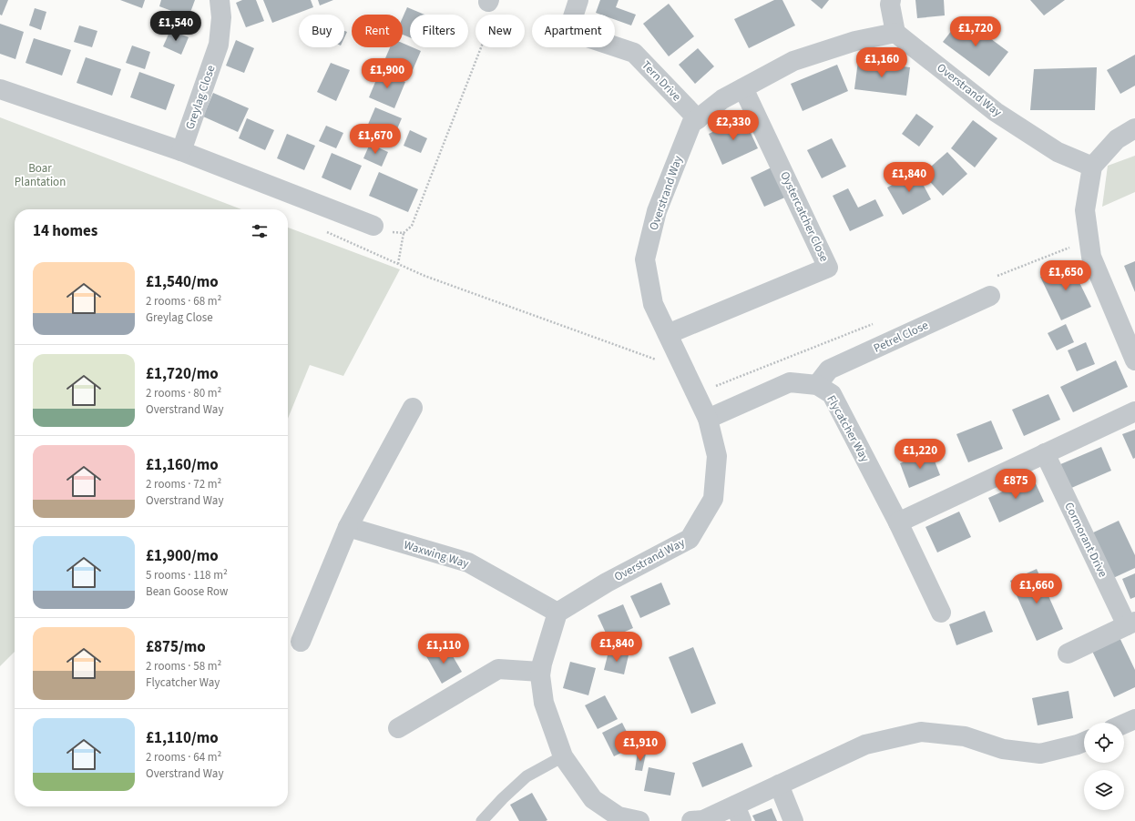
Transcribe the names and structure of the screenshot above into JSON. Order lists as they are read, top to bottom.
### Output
{
  "streets": {
    "street": [
      "Tern Drive",
      "Overstrand Way",
      "Greylag Close",
      "Oystercatcher Close",
      "Petrel Close",
      "Flycatcher Way",
      "Cormorant Drive",
      "Waxwing Way"
    ]
  },
  "crossings": [
    ["Tern Drive", "Overstrand Way"],
    ["Overstrand Way", "Oystercatcher Close"],
    ["Overstrand Way", "Flycatcher Way"],
    ["Overstrand Way", "Waxwing Way"],
    ["Petrel Close", "Flycatcher Way"]
  ],
  "parks": ["Boar Plantation"],
  "page": {
    "price": [
      "£1,540",
      "£1,720",
      "£1,160",
      "£1,900",
      "£2,330",
      "£1,670",
      "£1,840",
      "£1,650",
      "£1,220",
      "£875",
      "£1,660",
      "£1,840",
      "£1,110",
      "£1,910"
    ],
    "chip": [
      "Buy",
      "Rent",
      "Filters",
      "New",
      "Apartment"
    ],
    "heading": "14 homes",
    "list": [
      {
        "name": "£1,540/mo",
        "note": "2 rooms · 68 m² · Greylag Close"
      },
      {
        "name": "£1,720/mo",
        "note": "2 rooms · 80 m² · Overstrand Way"
      },
      {
        "name": "£1,160/mo",
        "note": "2 rooms · 72 m² · Overstrand Way"
      },
      {
        "name": "£1,900/mo",
        "note": "5 rooms · 118 m² · Bean Goose Row"
      },
      {
        "name": "£875/mo",
        "note": "2 rooms · 58 m² · Flycatcher Way"
      },
      {
        "name": "£1,110/mo",
        "note": "2 rooms · 64 m² · Overstrand Way"
      }
    ]
  }
}
